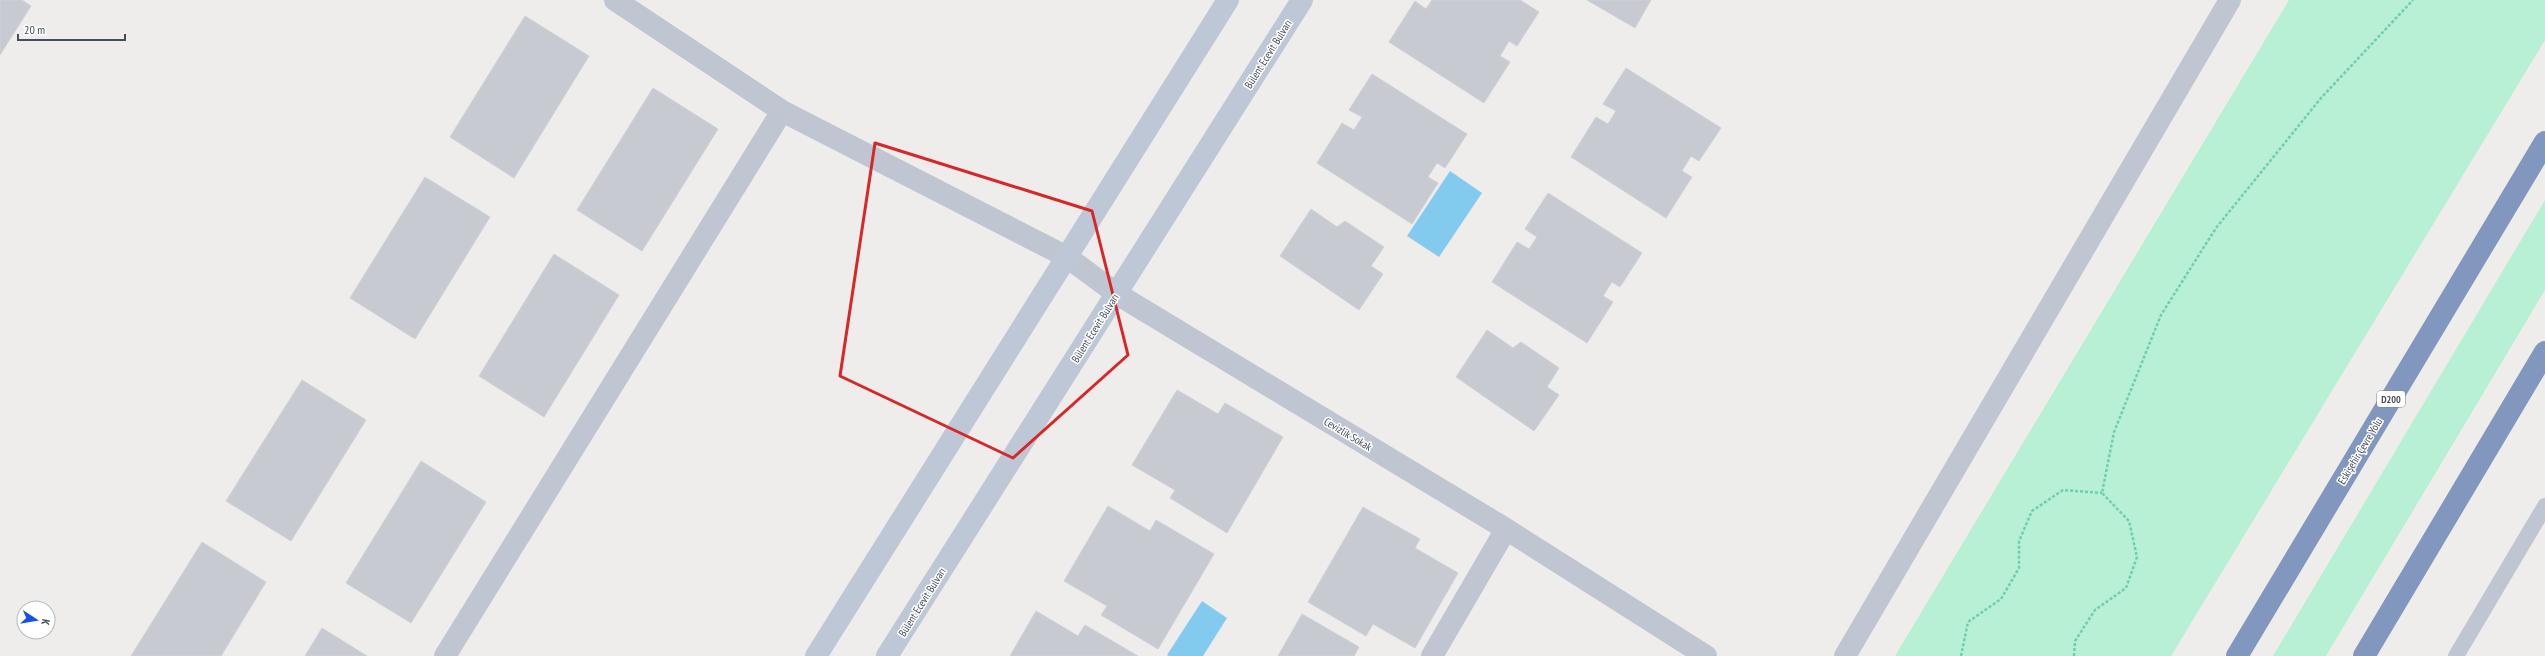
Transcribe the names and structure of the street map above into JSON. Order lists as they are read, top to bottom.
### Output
{
  "streets": {
    "highway": ["D200", "Eskişehir Çevre Yolu"],
    "main road": ["Bülent Ecevit Bulvarı"],
    "street": ["Cevizlik Sokak"]
  },
  "crossings": [
    ["Bülent Ecevit Bulvarı", "Cevizlik Sokak"]
  ],
  "scale_bar": "20 m",
  "north": "right"
}
